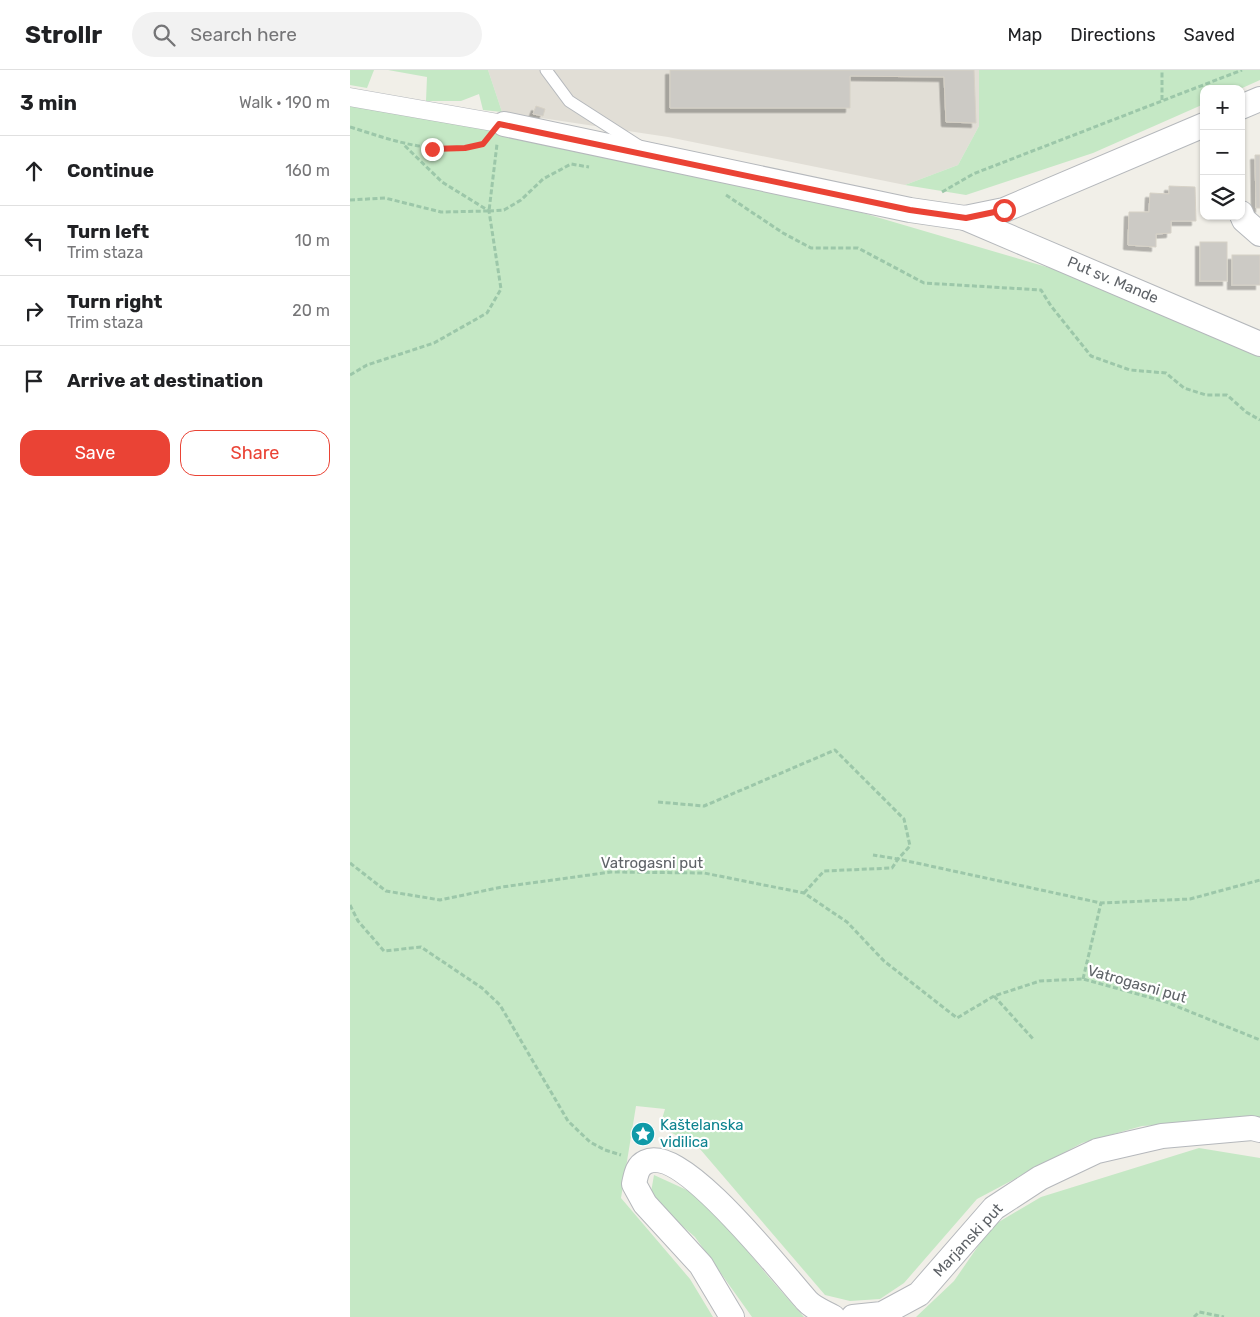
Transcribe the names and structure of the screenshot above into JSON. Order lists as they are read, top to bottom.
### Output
{
  "streets": {
    "street": ["Put sv. Mande", "Marjanski put"],
    "path": ["Vatrogasni put"]
  },
  "places": {
    "place": ["Kaštelanska vidilica"]
  },
  "page": {
    "header": "Strollr",
    "search": "Search here",
    "nav": ["Map", "Directions", "Saved"],
    "heading": ["3 min", "Walk · 190 m"],
    "map_buttons": ["+", "−"],
    "list": [
      ["Continue", "160 m"],
      ["Turn left", "Trim staza", "10 m"],
      ["Turn right", "Trim staza", "20 m"],
      "Arrive at destination"
    ],
    "buttons": ["Save", "Share"]
  }
}
